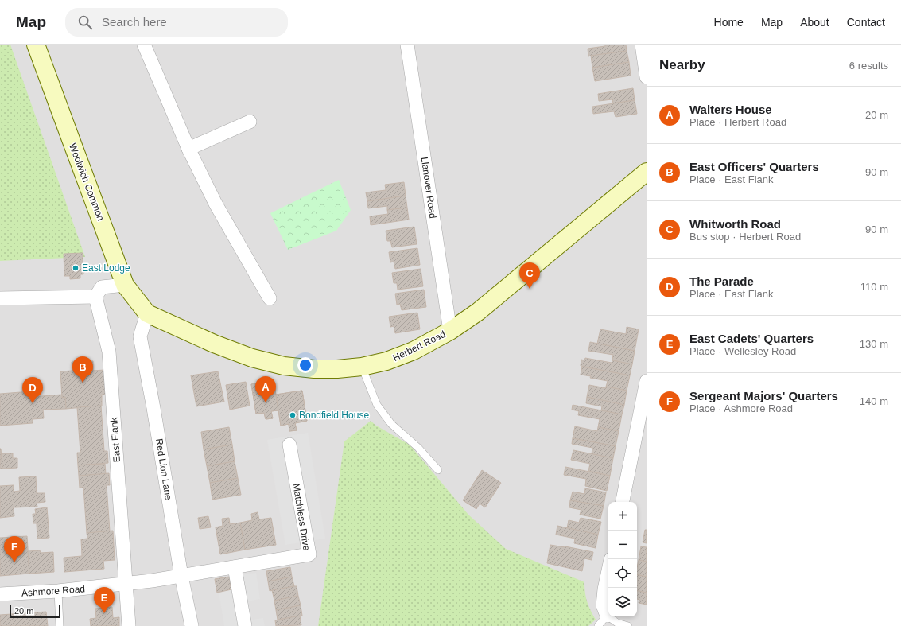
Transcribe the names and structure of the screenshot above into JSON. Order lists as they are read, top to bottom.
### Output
{
  "streets": {
    "street": [
      "Woolwich Common",
      "Llanover Road",
      "Herbert Road",
      "East Flank",
      "Red Lion Lane",
      "Matchless Drive",
      "Ashmore Road"
    ]
  },
  "crossings": [
    ["Woolwich Common", "Herbert Road"],
    ["Woolwich Common", "Red Lion Lane"],
    ["Llanover Road", "Herbert Road"],
    ["Herbert Road", "Red Lion Lane"],
    ["East Flank", "Ashmore Road"],
    ["Red Lion Lane", "Matchless Drive"],
    ["Red Lion Lane", "Ashmore Road"],
    ["Matchless Drive", "Ashmore Road"]
  ],
  "places": ["East Lodge", "Bondfield House"],
  "scale_bar": "20 m",
  "page": {
    "header": "Map",
    "search": "Search here",
    "nav": [
      "Home",
      "Map",
      "About",
      "Contact"
    ],
    "heading": ["Nearby", "6 results"],
    "list": [
      {
        "mark": "A",
        "name": "Walters House",
        "note": "Place · Herbert Road",
        "value": "20 m"
      },
      {
        "mark": "B",
        "name": "East Officers' Quarters",
        "note": "Place · East Flank",
        "value": "90 m"
      },
      {
        "mark": "C",
        "name": "Whitworth Road",
        "note": "Bus stop · Herbert Road",
        "value": "90 m"
      },
      {
        "mark": "D",
        "name": "The Parade",
        "note": "Place · East Flank",
        "value": "110 m"
      },
      {
        "mark": "E",
        "name": "East Cadets' Quarters",
        "note": "Place · Wellesley Road",
        "value": "130 m"
      },
      {
        "mark": "F",
        "name": "Sergeant Majors' Quarters",
        "note": "Place · Ashmore Road",
        "value": "140 m"
      }
    ],
    "pins": [
      "C",
      "B",
      "A",
      "D",
      "F",
      "E"
    ],
    "map_buttons": ["+", "−"],
    "scale": "20 m"
  }
}
